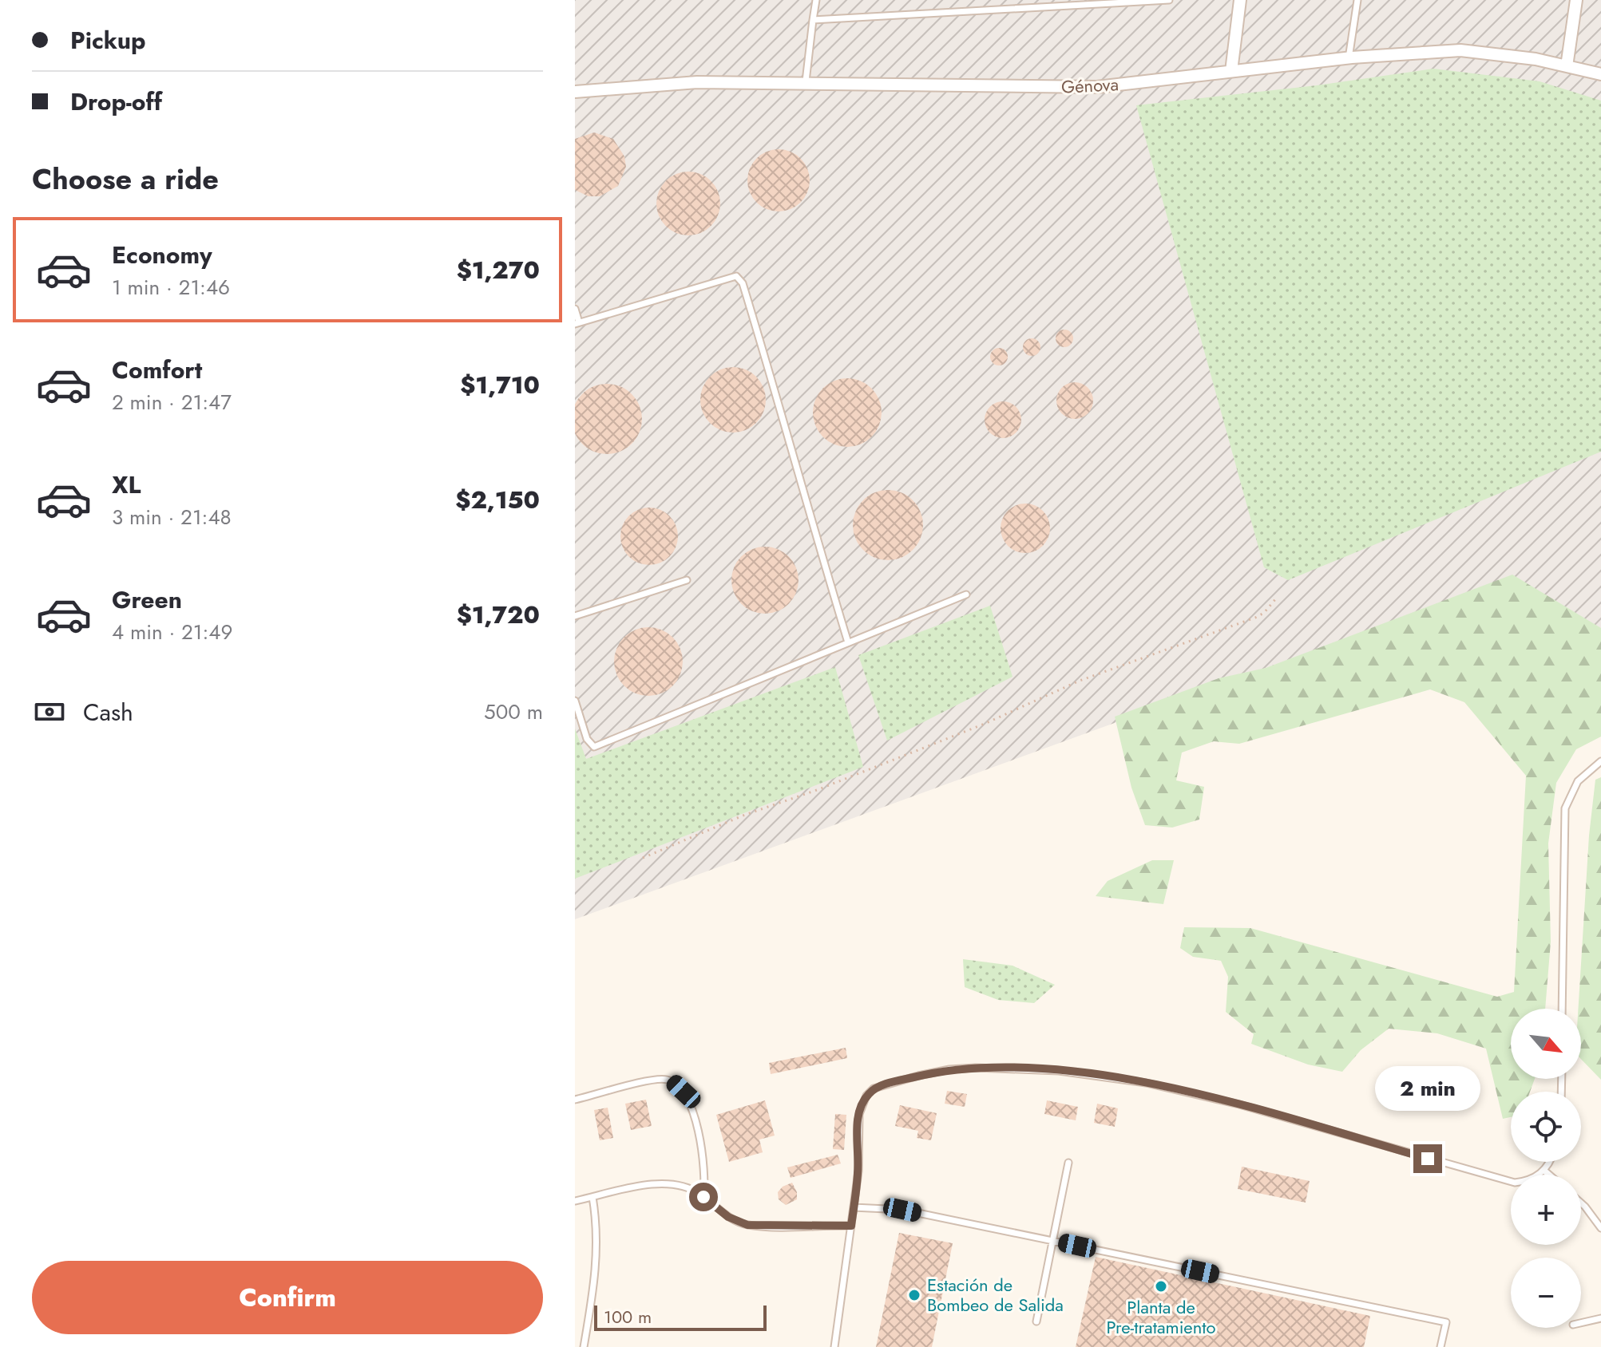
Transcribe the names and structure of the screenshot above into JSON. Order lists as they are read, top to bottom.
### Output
{
  "streets": {
    "street": ["Génova"]
  },
  "places": ["Planta de Pre-tratamiento", "Estación de Bombeo de Salida"],
  "scale_bar": "100 m",
  "north": "bottom right",
  "page": {
    "banner": ["Pickup", "Drop-off"],
    "heading": "Choose a ride",
    "list": [
      {
        "name": "Economy",
        "note": "1 min · 21:46",
        "value": "$1,270"
      },
      {
        "name": "Comfort",
        "note": "2 min · 21:47",
        "value": "$1,710"
      },
      {
        "name": "XL",
        "note": "3 min · 21:48",
        "value": "$2,150"
      },
      {
        "name": "Green",
        "note": "4 min · 21:49",
        "value": "$1,720"
      }
    ],
    "pay": ["Cash", "500 m"],
    "map_buttons": ["+", "−"],
    "bubble": "2 min",
    "buttons": "Confirm",
    "scale": "100 m"
  }
}
